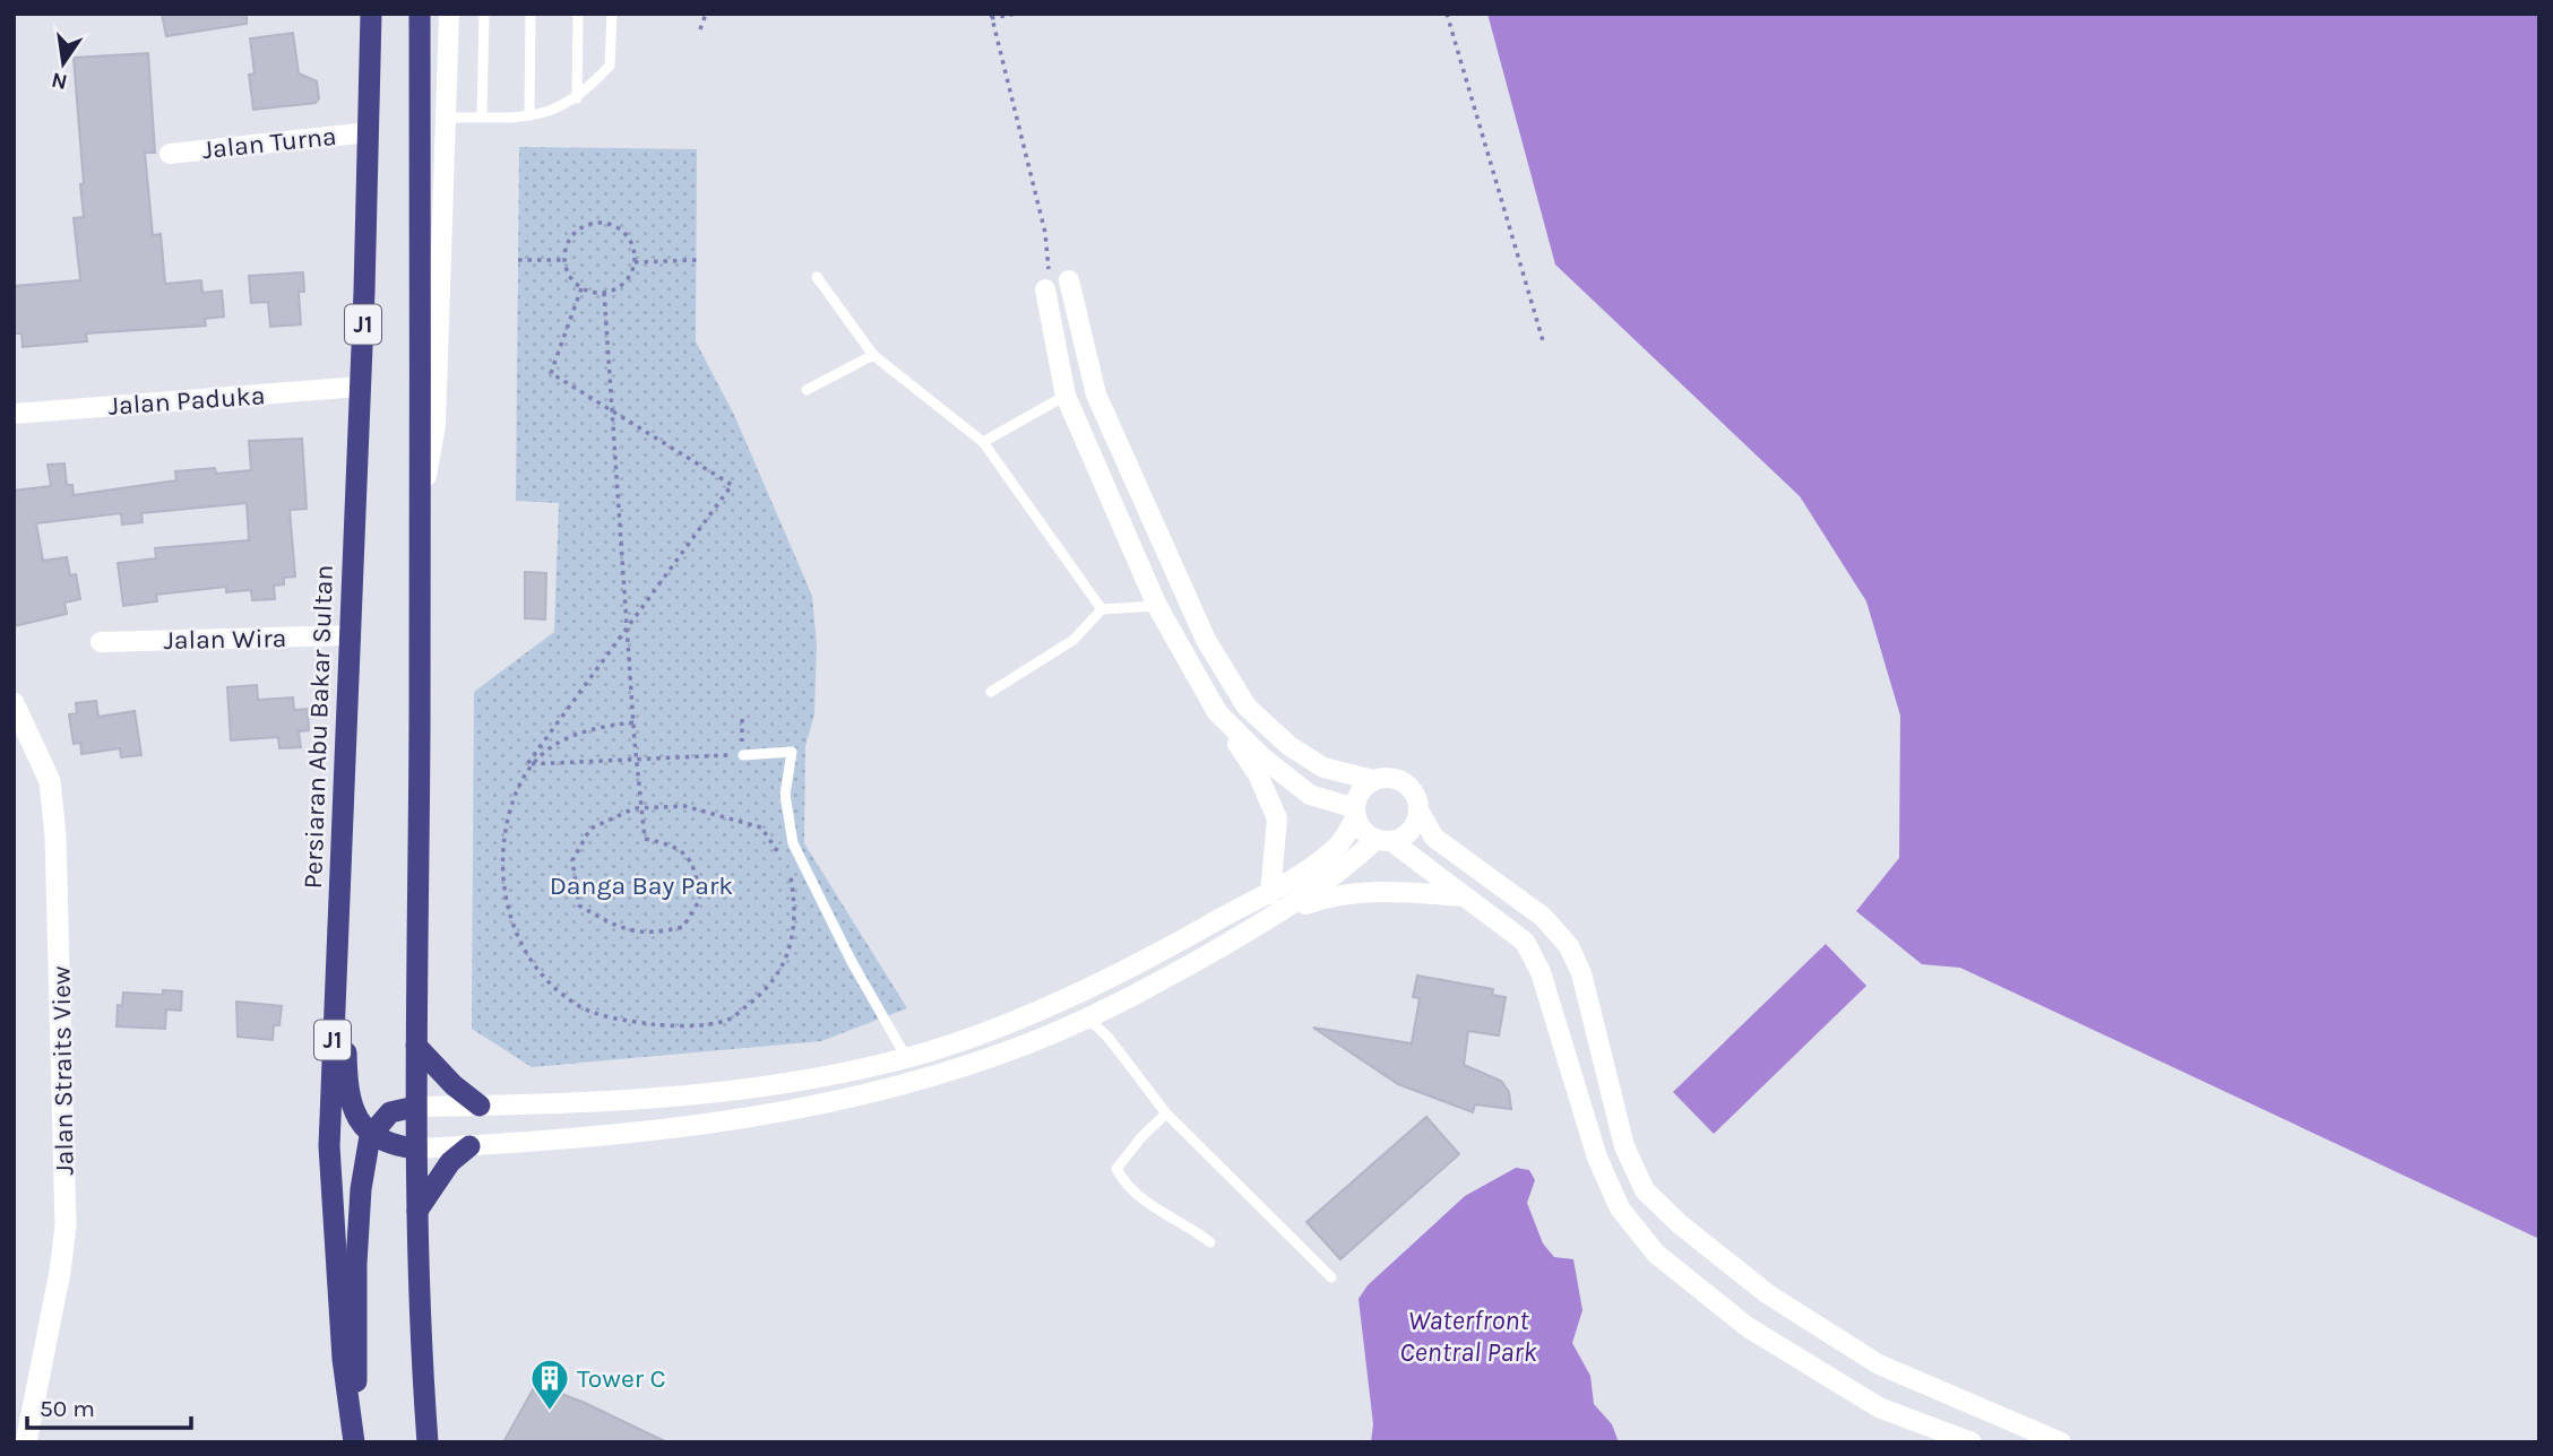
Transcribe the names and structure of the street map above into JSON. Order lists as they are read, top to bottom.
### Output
{
  "streets": {
    "highway": ["J1", "Persiaran Abu Bakar Sultan"],
    "street": [
      "Jalan Turna",
      "Jalan Paduka",
      "Jalan Wira",
      "Jalan Straits View"
    ]
  },
  "crossings": [
    ["Jalan Turna", "Persiaran Abu Bakar Sultan"],
    ["Jalan Paduka", "Persiaran Abu Bakar Sultan"],
    ["Jalan Wira", "Persiaran Abu Bakar Sultan"]
  ],
  "water": ["Waterfront Central Park"],
  "parks": ["Danga Bay Park"],
  "places": {
    "building": ["Tower C"]
  },
  "scale_bar": "50 m",
  "north": "bottom"
}
